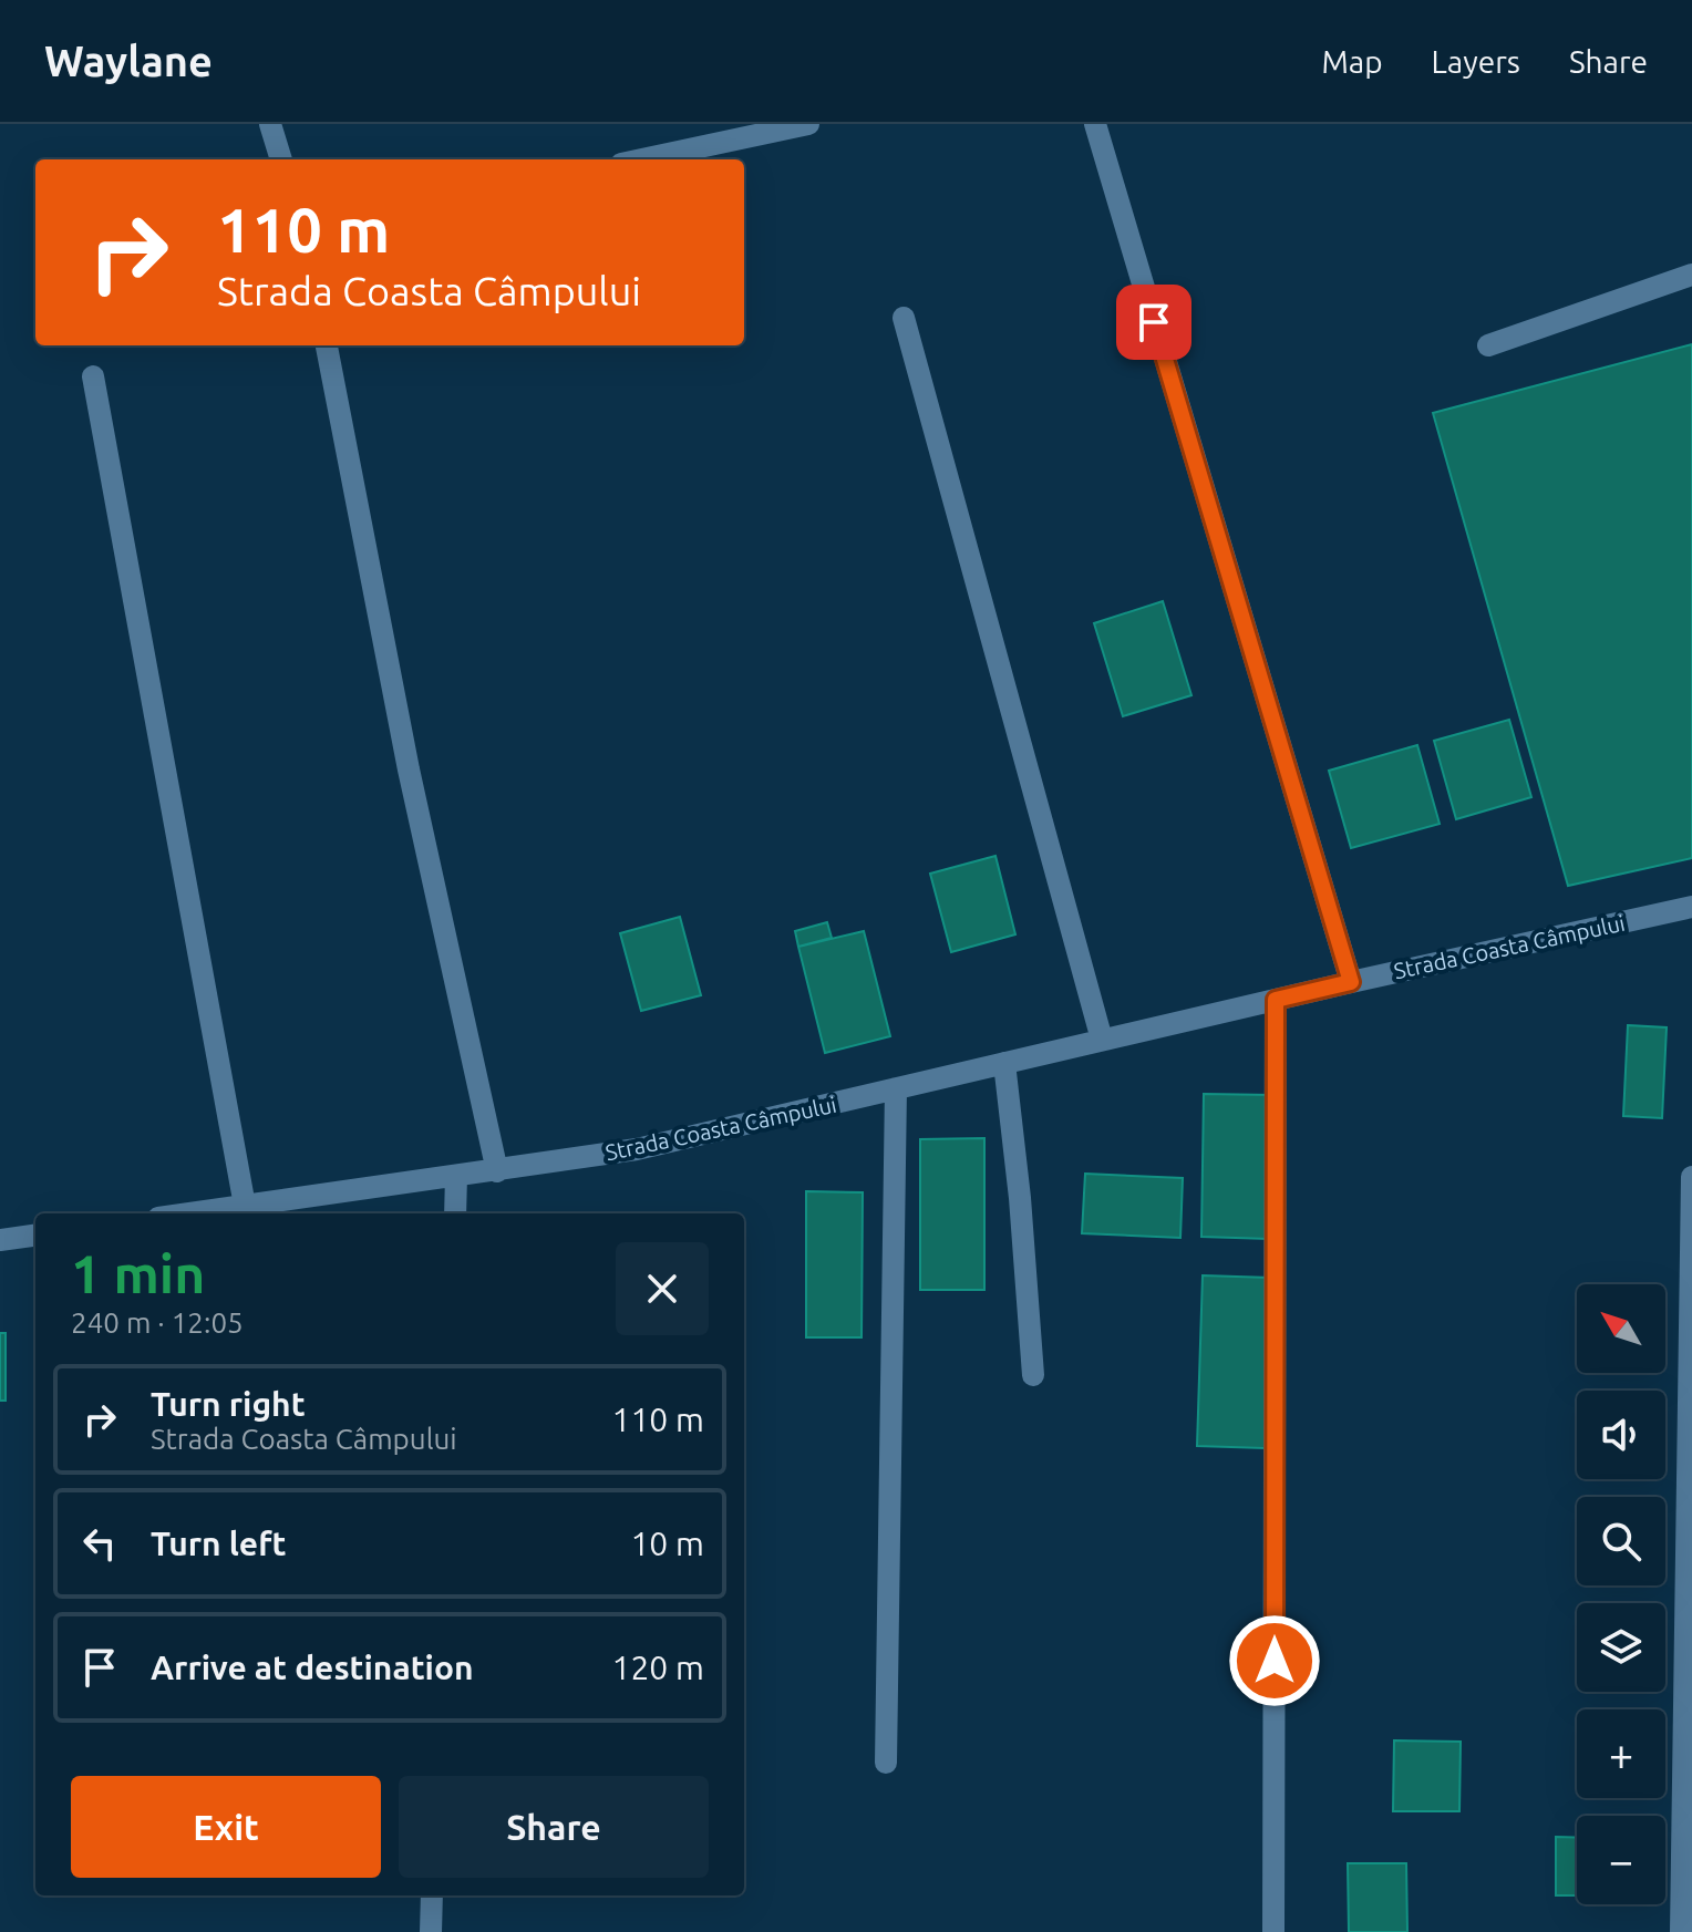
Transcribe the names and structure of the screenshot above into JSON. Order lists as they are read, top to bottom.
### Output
{
  "streets": {
    "street": ["Strada Coasta Câmpului"]
  },
  "north": "top left",
  "page": {
    "header": "Waylane",
    "nav": ["Map", "Layers", "Share"],
    "turn": ["110 m", "Strada Coasta Câmpului"],
    "heading": ["1 min", "240 m · 12:05"],
    "map_buttons": ["+", "−"],
    "list": [
      {
        "name": "Turn right",
        "note": "Strada Coasta Câmpului",
        "value": "110 m"
      },
      {
        "name": "Turn left",
        "value": "10 m"
      },
      {
        "name": "Arrive at destination",
        "value": "120 m"
      }
    ],
    "buttons": ["Exit", "Share"]
  }
}
